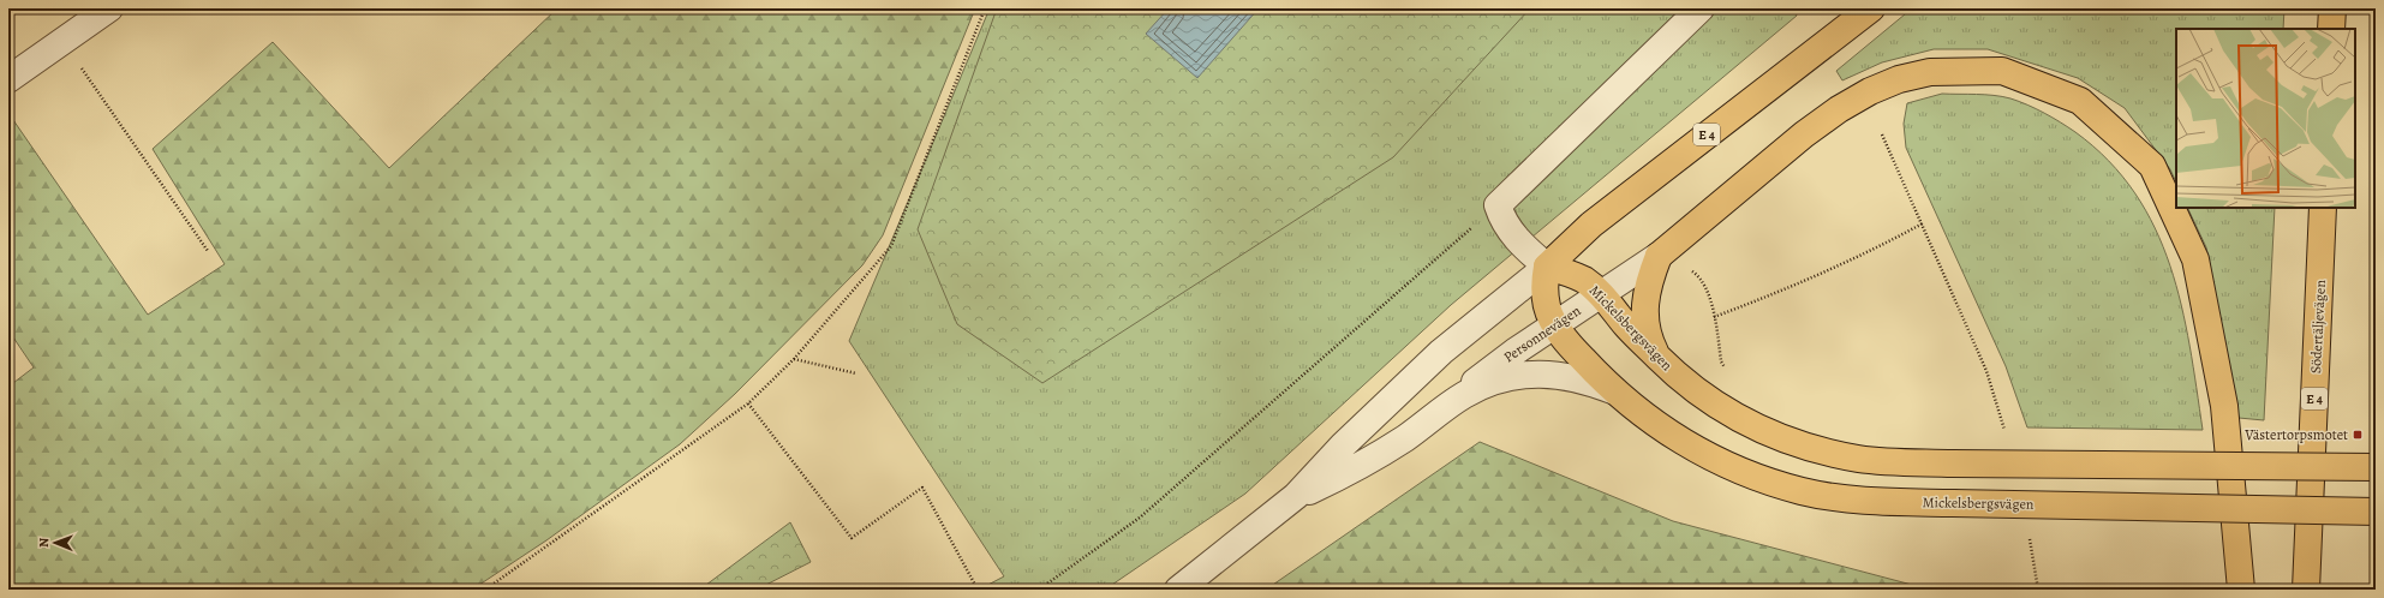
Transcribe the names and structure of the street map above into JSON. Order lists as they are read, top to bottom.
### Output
{
  "streets": {
    "main road": ["E 4", "Södertäljevägen", "Mickelsbergsvägen"],
    "street": ["Personnevägen"]
  },
  "crossings": [
    ["E 4", "Mickelsbergsvägen"],
    ["E 4", "Personnevägen"],
    ["Mickelsbergsvägen", "Personnevägen"]
  ],
  "places": {
    "transit": ["Västertorpsmotet"]
  },
  "north": "left"
}
